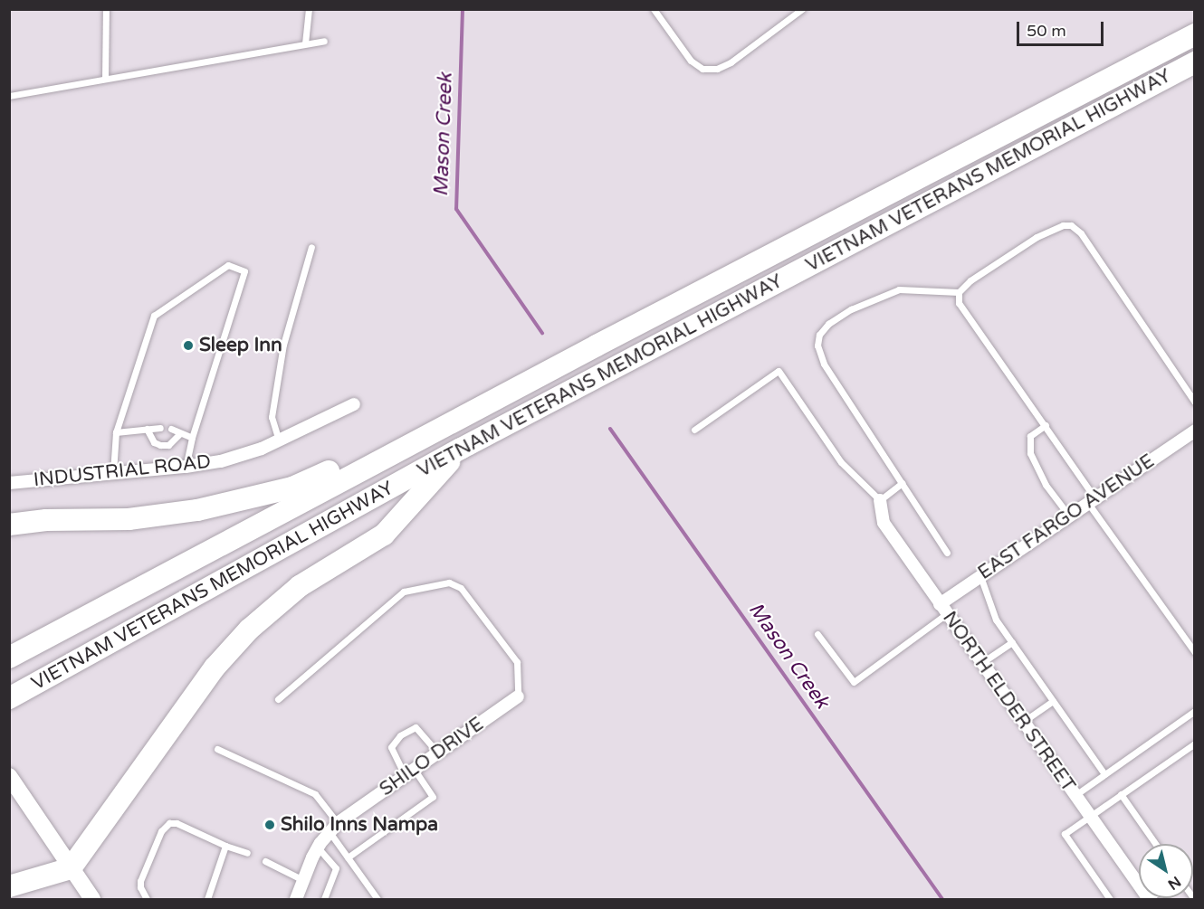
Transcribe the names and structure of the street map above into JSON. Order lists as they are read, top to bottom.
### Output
{
  "streets": {
    "highway": ["VIETNAM VETERANS MEMORIAL HIGHWAY"],
    "street": [
      "INDUSTRIAL ROAD",
      "EAST FARGO AVENUE",
      "NORTH ELDER STREET",
      "SHILO DRIVE"
    ]
  },
  "crossings": [
    ["EAST FARGO AVENUE", "NORTH ELDER STREET"]
  ],
  "water": ["Mason Creek"],
  "places": ["Sleep Inn", "Shilo Inns Nampa"],
  "scale_bar": "50 m",
  "north": "bottom right"
}
